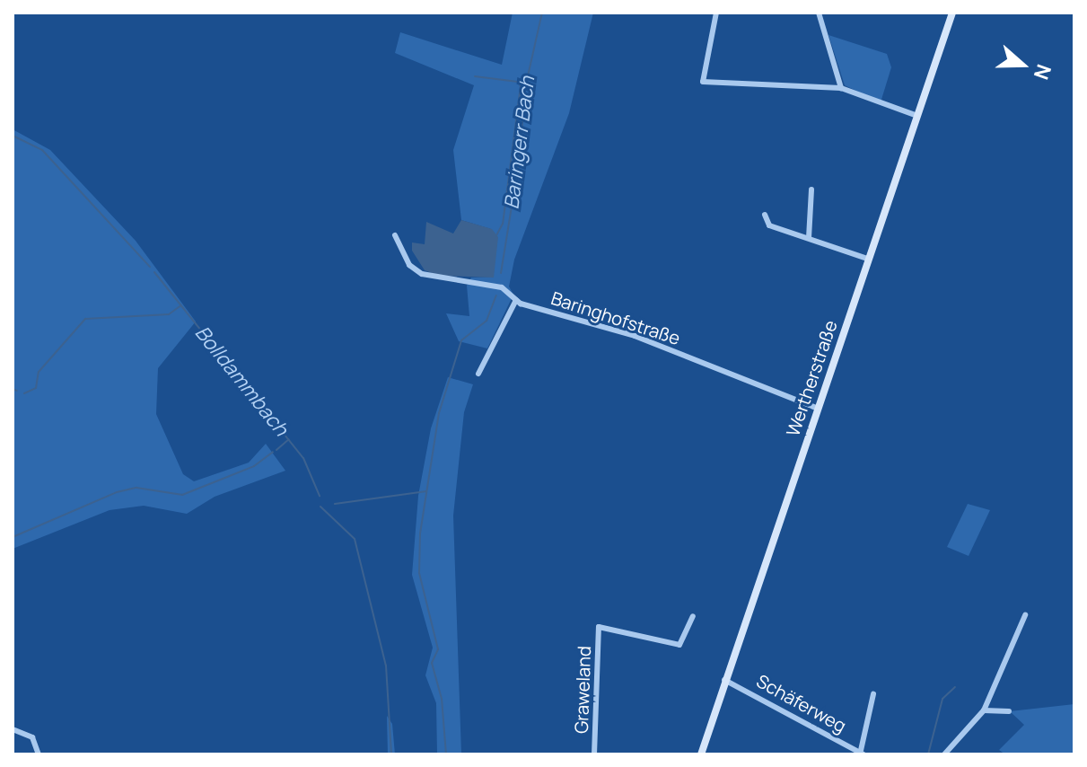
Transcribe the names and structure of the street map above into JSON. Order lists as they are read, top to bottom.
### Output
{
  "streets": {
    "main road": ["Wertherstraße"],
    "street": ["Baringhofstraße", "Graweland", "Schäferweg"]
  },
  "crossings": [
    ["Baringhofstraße", "Wertherstraße"],
    ["Wertherstraße", "Schäferweg"]
  ],
  "water": ["Baringerr Bach", "Bolldammbach"],
  "north": "right"
}
